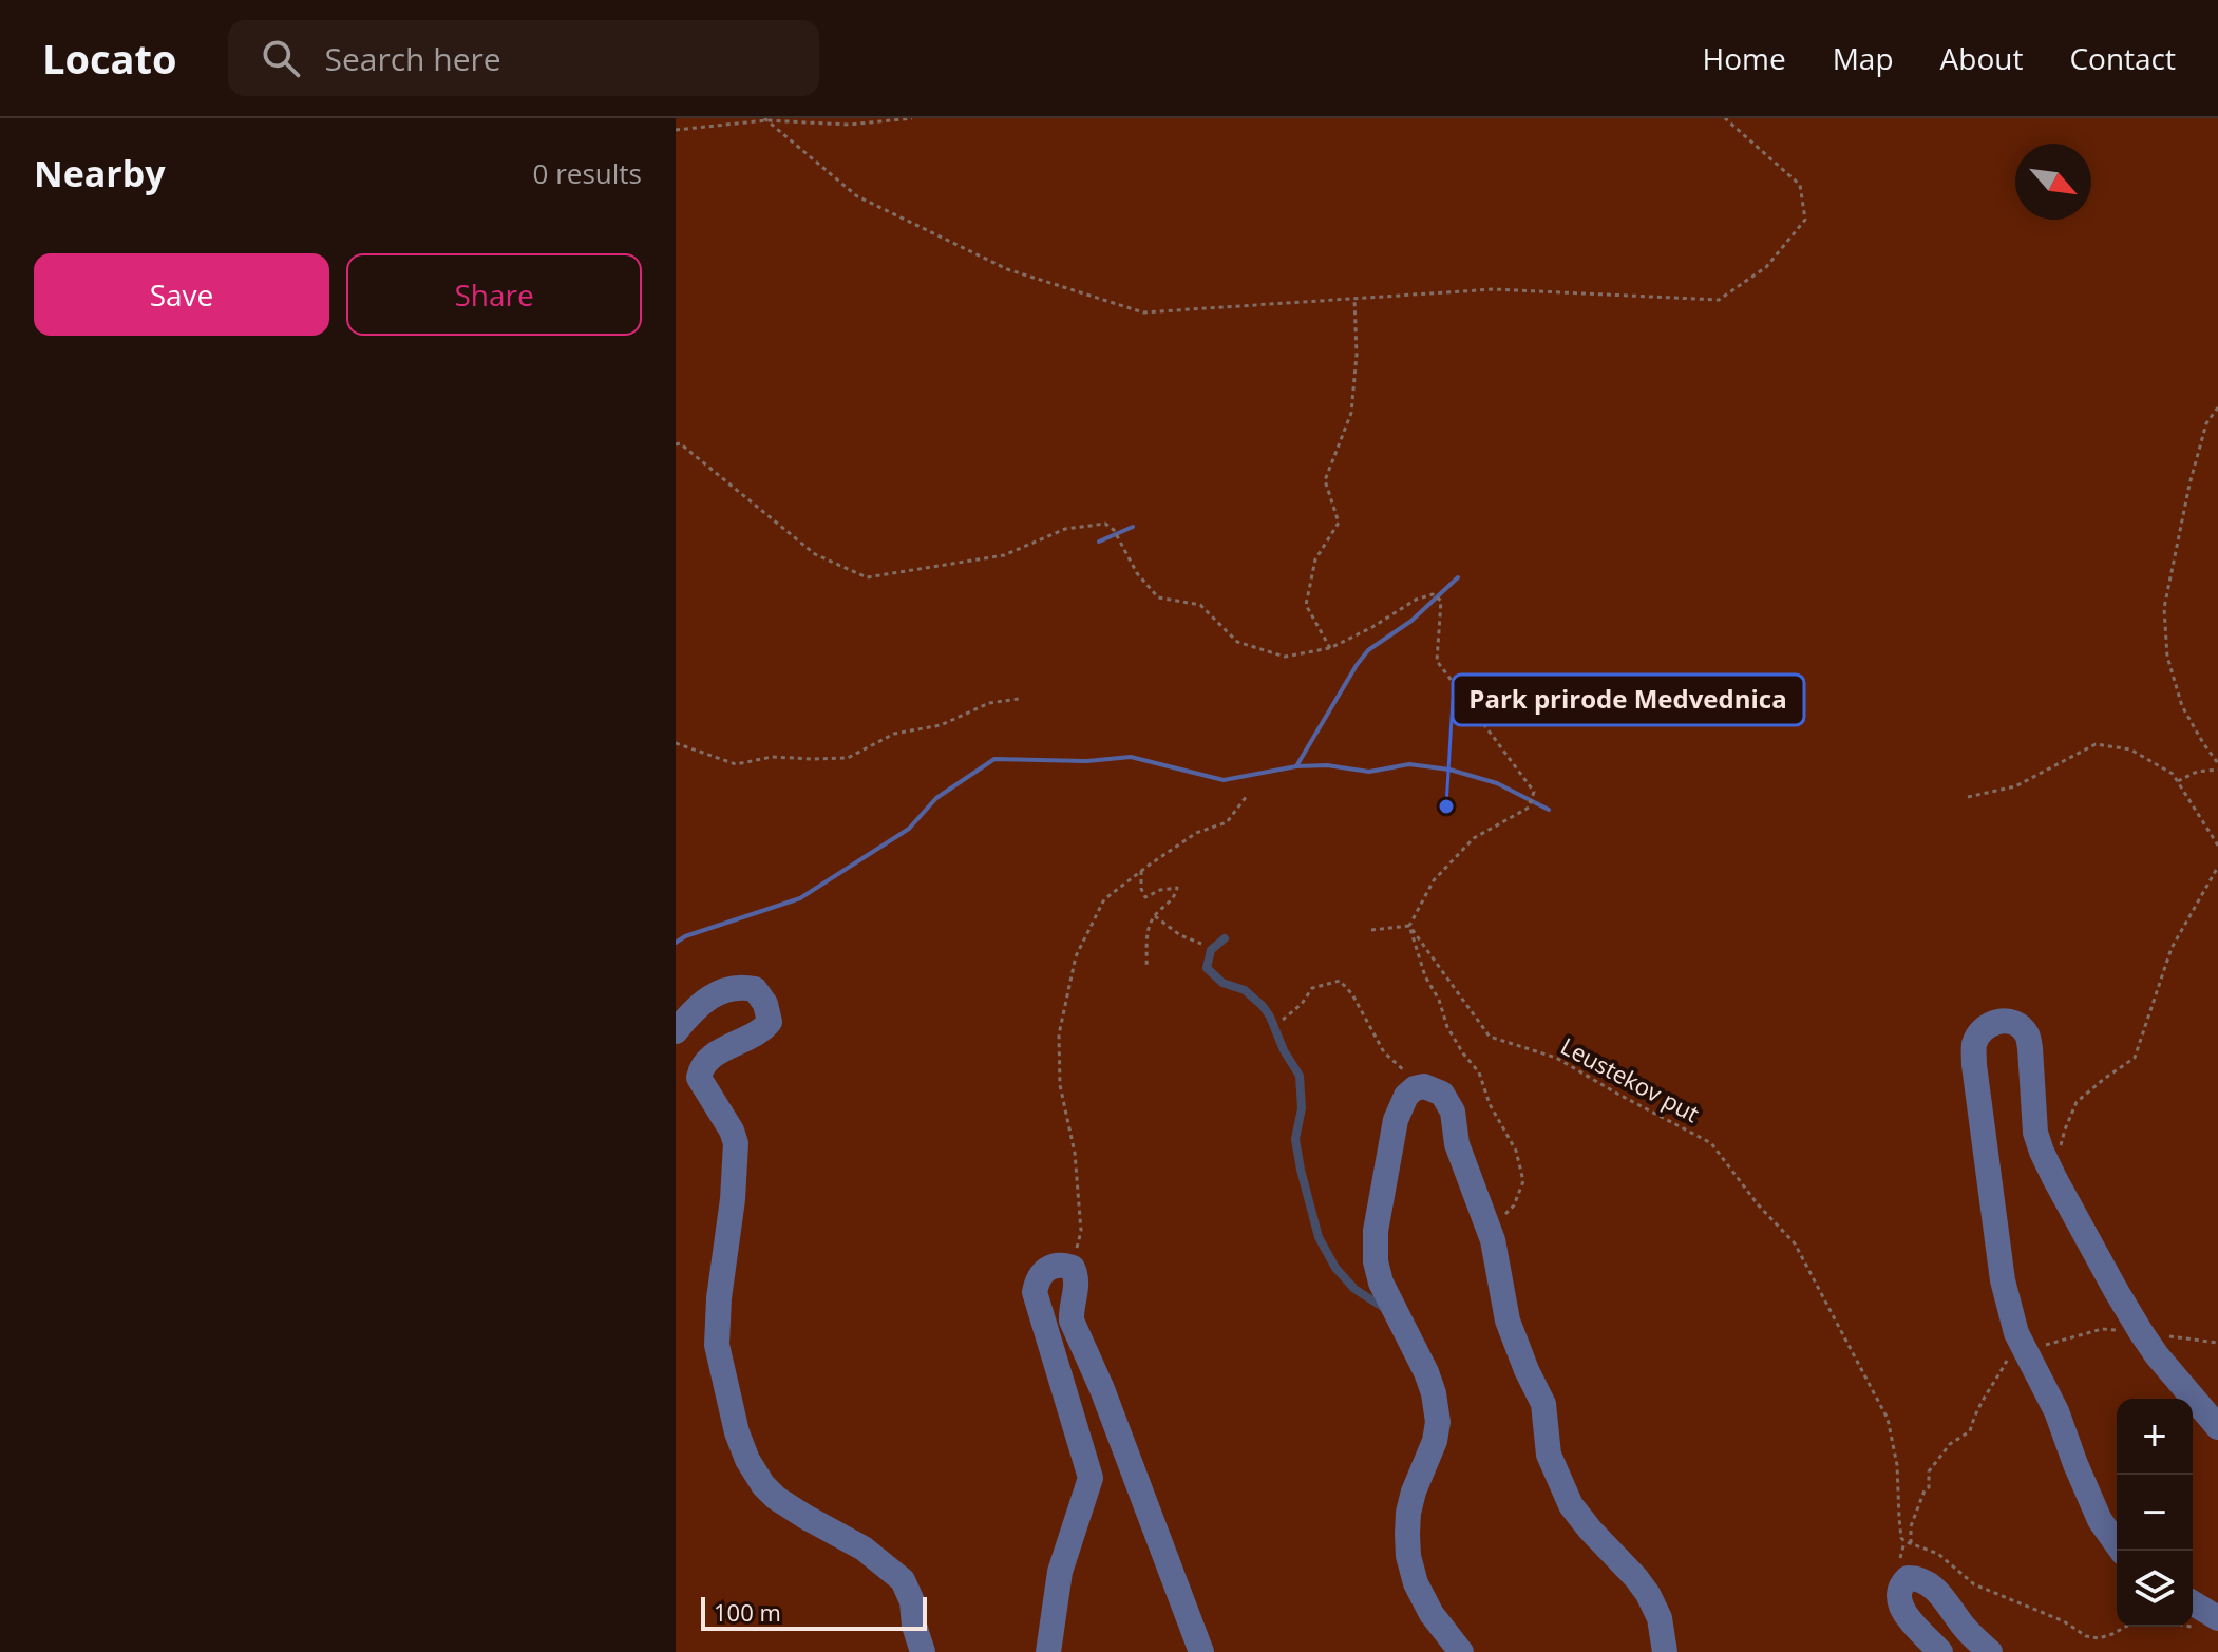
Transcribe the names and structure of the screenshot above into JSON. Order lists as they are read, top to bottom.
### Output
{
  "streets": {
    "path": ["Leustekov put"]
  },
  "places": ["Park prirode Medvednica"],
  "scale_bar": "100 m",
  "north": "bottom right",
  "page": {
    "header": "Locato",
    "search": "Search here",
    "nav": [
      "Home",
      "Map",
      "About",
      "Contact"
    ],
    "heading": ["Nearby", "0 results"],
    "buttons": ["Save", "Share"],
    "map_buttons": ["+", "−"],
    "scale": "100 m"
  }
}
